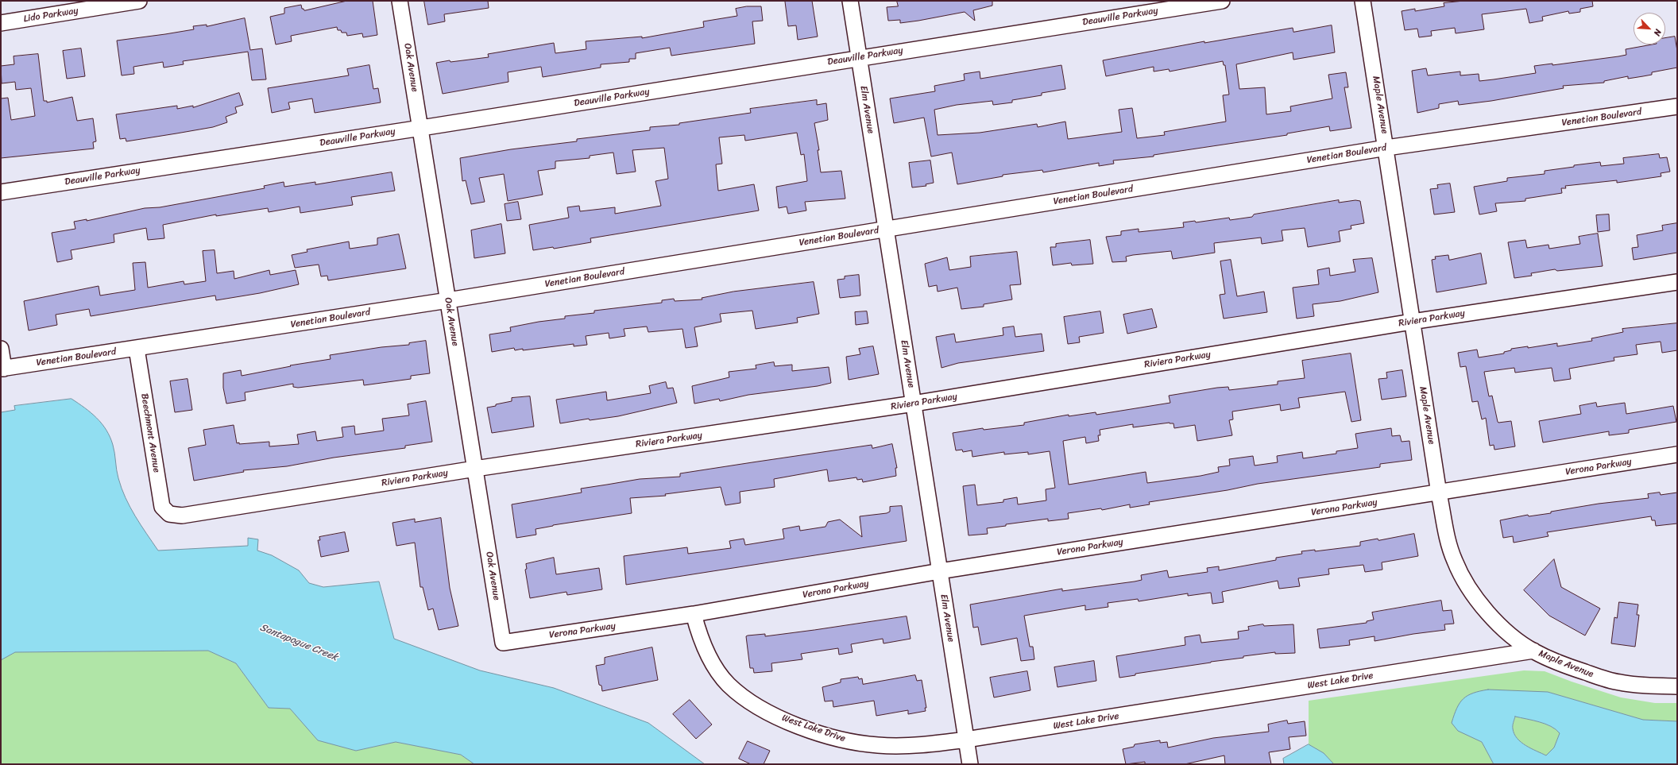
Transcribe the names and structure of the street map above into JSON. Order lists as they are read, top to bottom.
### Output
{
  "streets": {
    "street": [
      "Lido Parkway",
      "Deauville Parkway",
      "Oak Avenue",
      "Maple Avenue",
      "Elm Avenue",
      "Venetian Boulevard",
      "Riviera Parkway",
      "Beechmont Avenue",
      "Verona Parkway",
      "West Lake Drive"
    ]
  },
  "crossings": [
    ["Deauville Parkway", "Oak Avenue"],
    ["Deauville Parkway", "Elm Avenue"],
    ["Oak Avenue", "Venetian Boulevard"],
    ["Oak Avenue", "Riviera Parkway"],
    ["Oak Avenue", "Verona Parkway"],
    ["Maple Avenue", "Venetian Boulevard"],
    ["Maple Avenue", "Riviera Parkway"],
    ["Maple Avenue", "Verona Parkway"],
    ["Maple Avenue", "West Lake Drive"],
    ["Elm Avenue", "Venetian Boulevard"],
    ["Elm Avenue", "Riviera Parkway"],
    ["Elm Avenue", "Verona Parkway"],
    ["Elm Avenue", "West Lake Drive"],
    ["Venetian Boulevard", "Beechmont Avenue"],
    ["Riviera Parkway", "Beechmont Avenue"],
    ["Verona Parkway", "West Lake Drive"]
  ],
  "water": ["Santapogue Creek"],
  "north": "bottom right"
}
